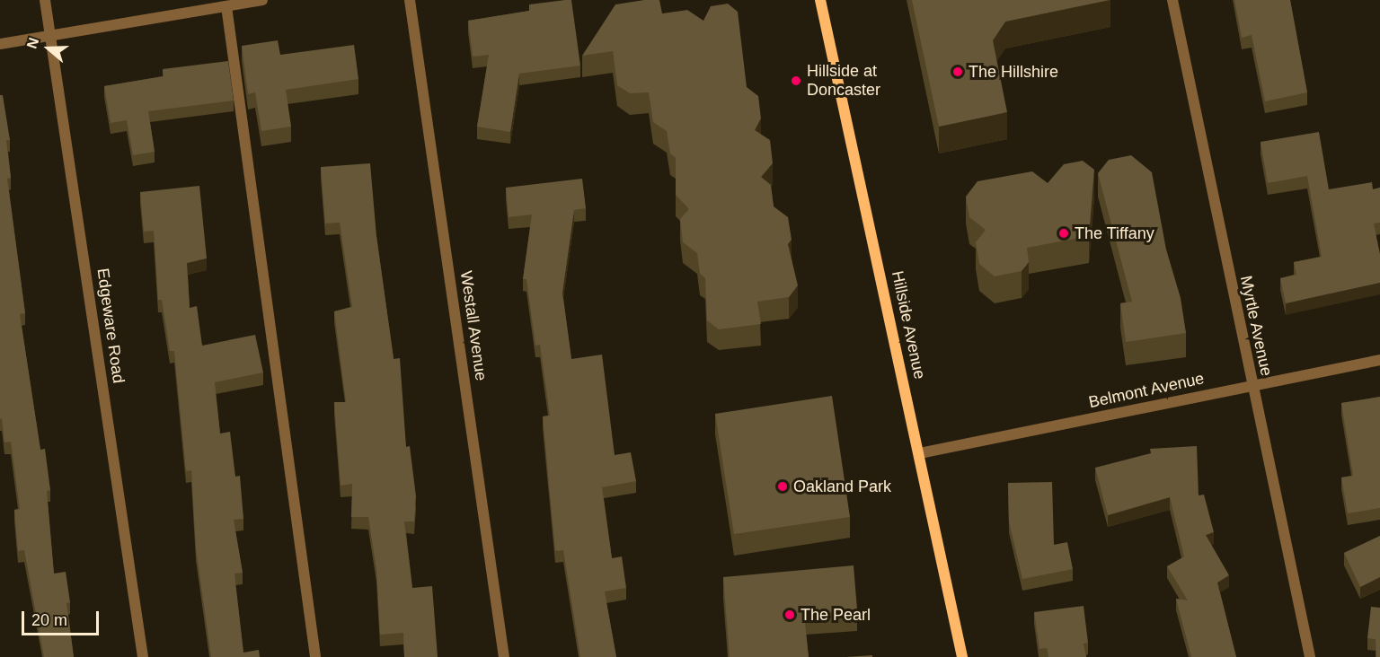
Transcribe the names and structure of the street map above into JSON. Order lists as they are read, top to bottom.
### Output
{
  "streets": {
    "main road": ["Hillside Avenue"],
    "street": [
      "Edgeware Road",
      "Westall Avenue",
      "Myrtle Avenue",
      "Belmont Avenue"
    ]
  },
  "crossings": [
    ["Hillside Avenue", "Belmont Avenue"],
    ["Myrtle Avenue", "Belmont Avenue"]
  ],
  "places": [
    "The Hillshire",
    "Hillside at Doncaster",
    "The Tiffany",
    "Oakland Park",
    "The Pearl"
  ],
  "scale_bar": "20 m",
  "north": "left"
}
